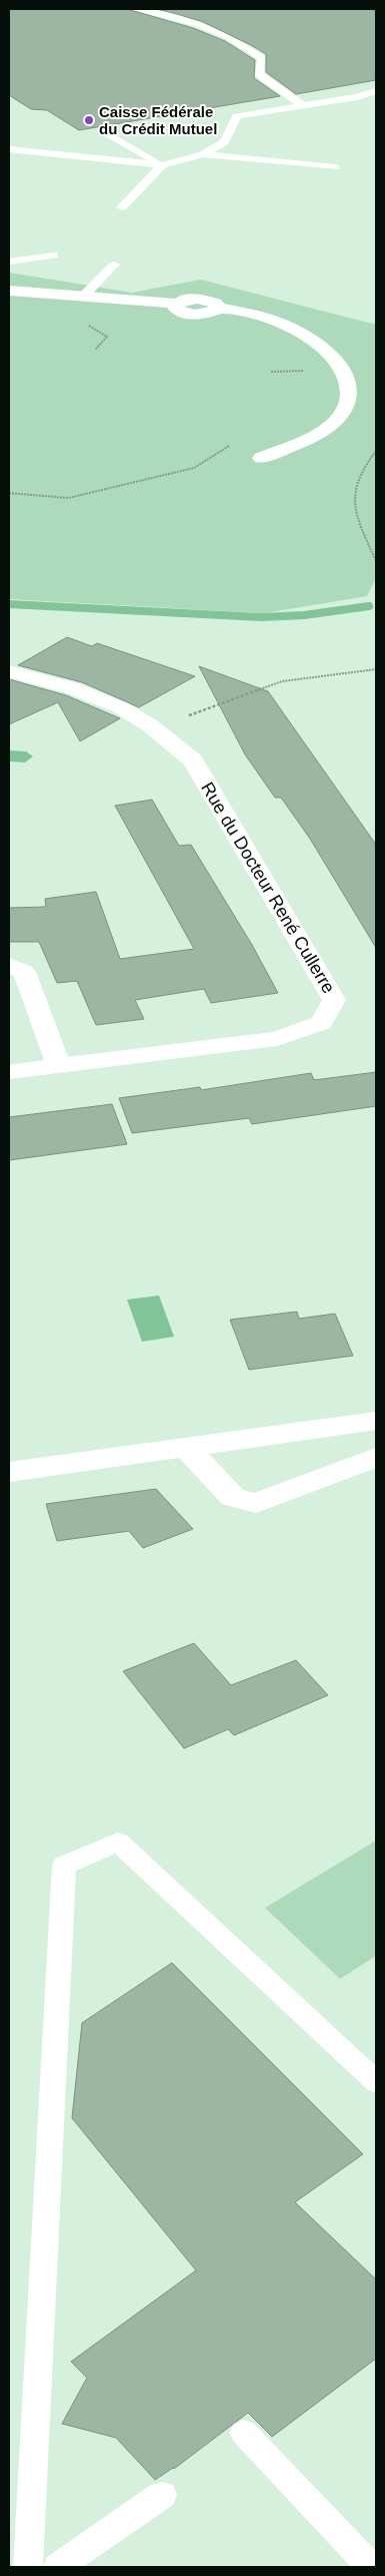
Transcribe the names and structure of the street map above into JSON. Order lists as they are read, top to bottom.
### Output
{
  "streets": {
    "street": ["Rue du Docteur René Cullerre"]
  },
  "places": ["Caisse Fédérale du Crédit Mutuel"]
}
